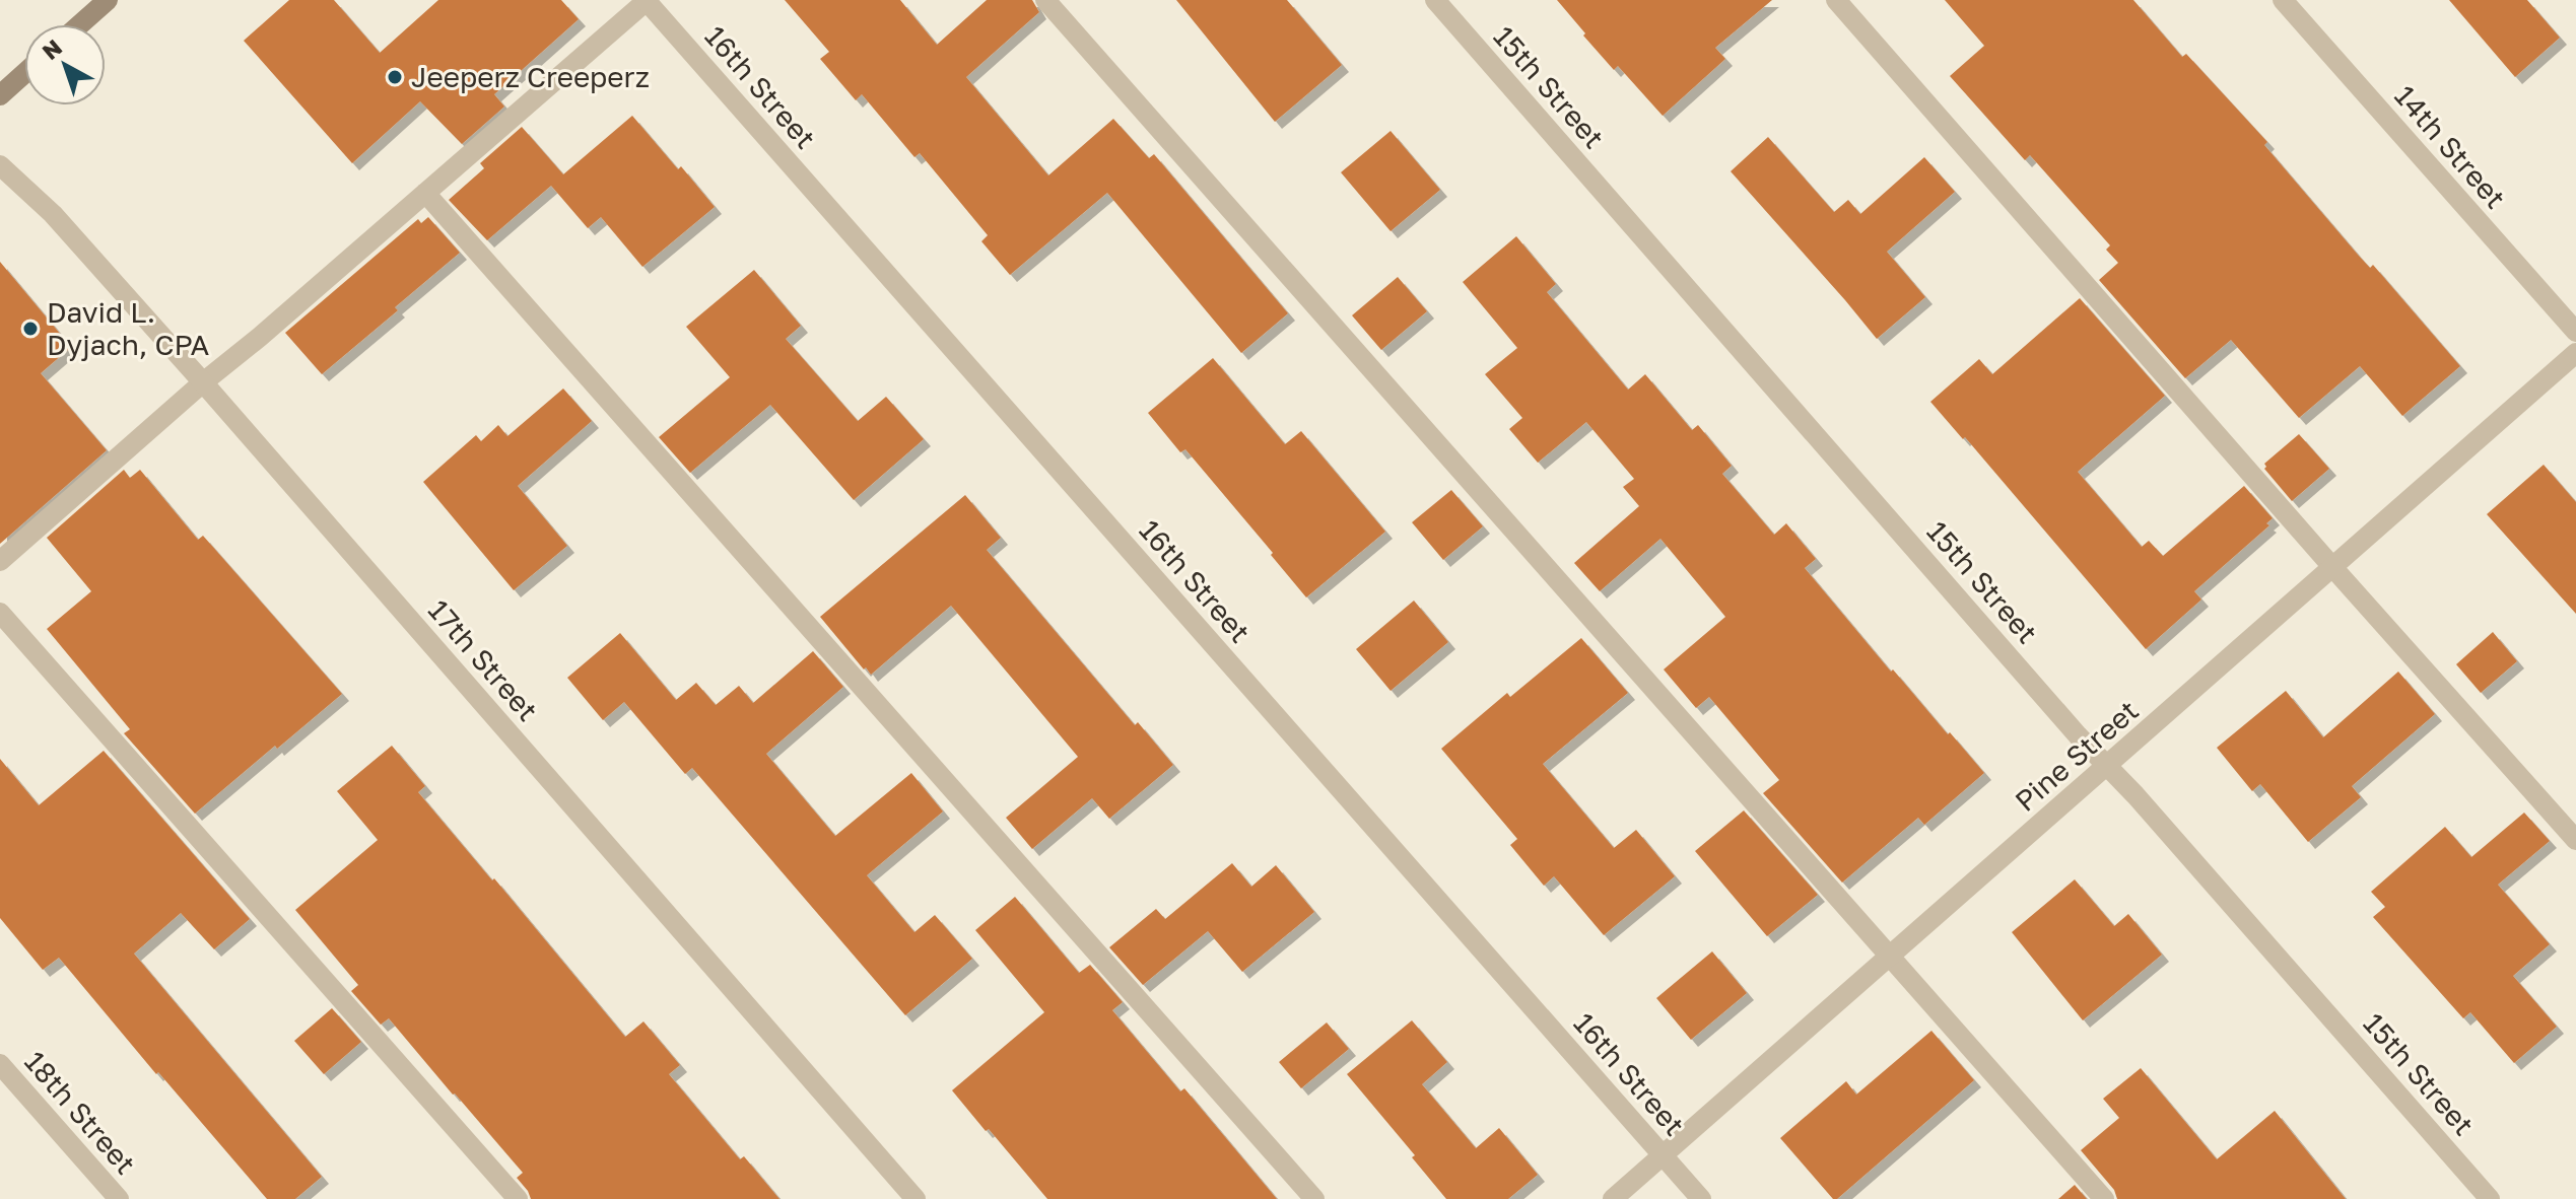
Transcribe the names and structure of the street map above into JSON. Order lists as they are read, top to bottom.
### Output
{
  "streets": {
    "street": [
      "16th Street",
      "15th Street",
      "14th Street",
      "17th Street",
      "Pine Street",
      "18th Street"
    ]
  },
  "crossings": [
    ["16th Street", "Pine Street"],
    ["15th Street", "Pine Street"]
  ],
  "places": ["Jeeperz Creeperz", "David L. Dyjach, CPA"],
  "north": "top left"
}
